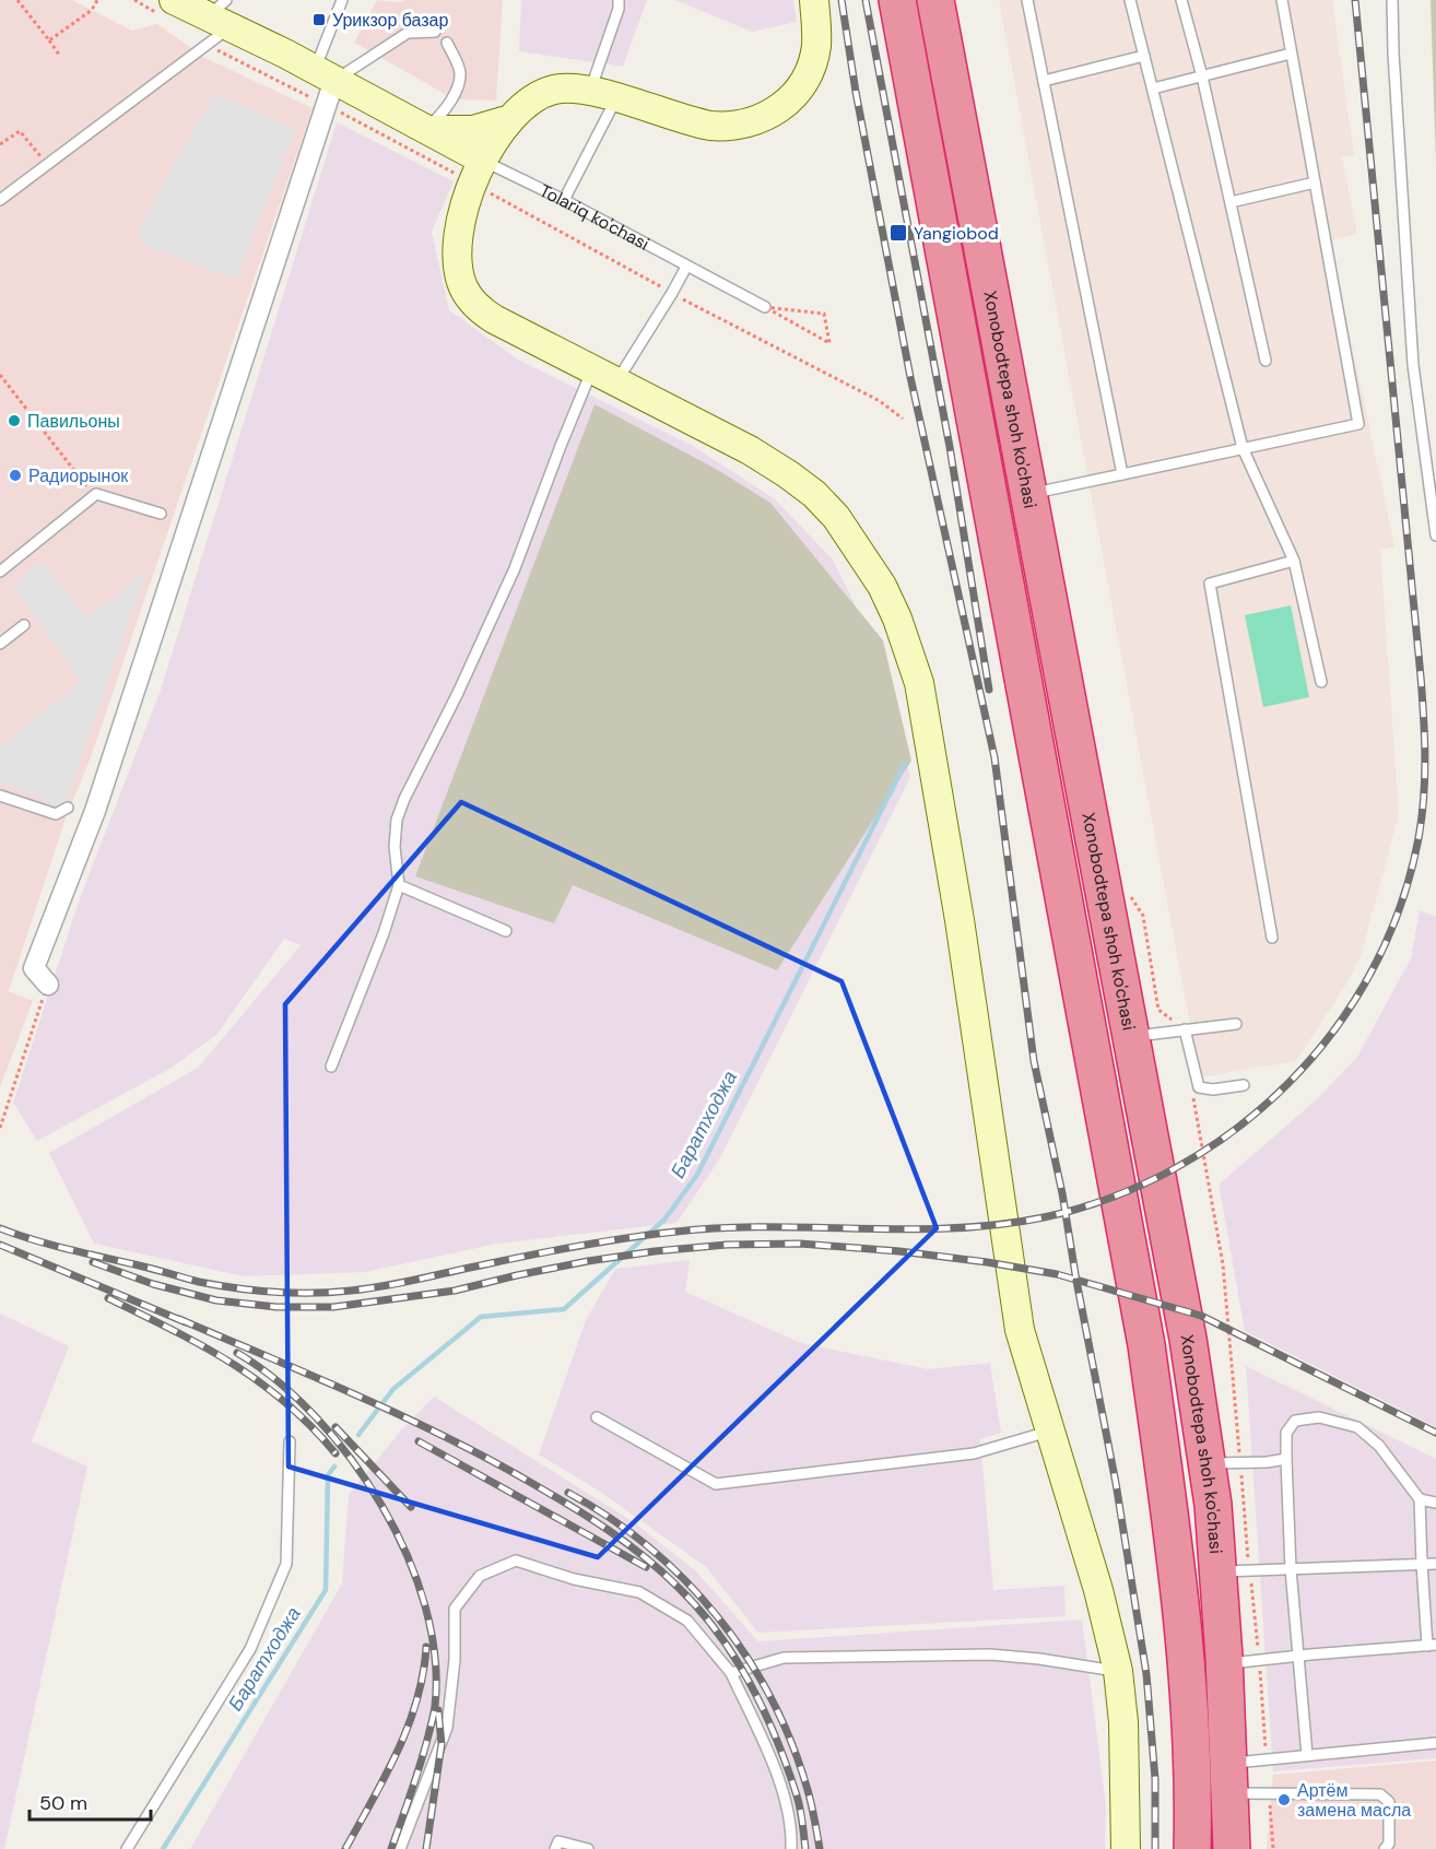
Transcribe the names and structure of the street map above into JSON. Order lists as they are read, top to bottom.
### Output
{
  "streets": {
    "highway": ["Xonobodtepa shoh ko'chasi"],
    "street": ["Tolariq ko'chasi"]
  },
  "water": ["Баратходжа"],
  "places": {
    "transit": ["Урикзор базар", "Yangiobod"],
    "other": ["Павильоны", "Радиорынок", "Артём замена масла"]
  },
  "scale_bar": "50 m"
}
